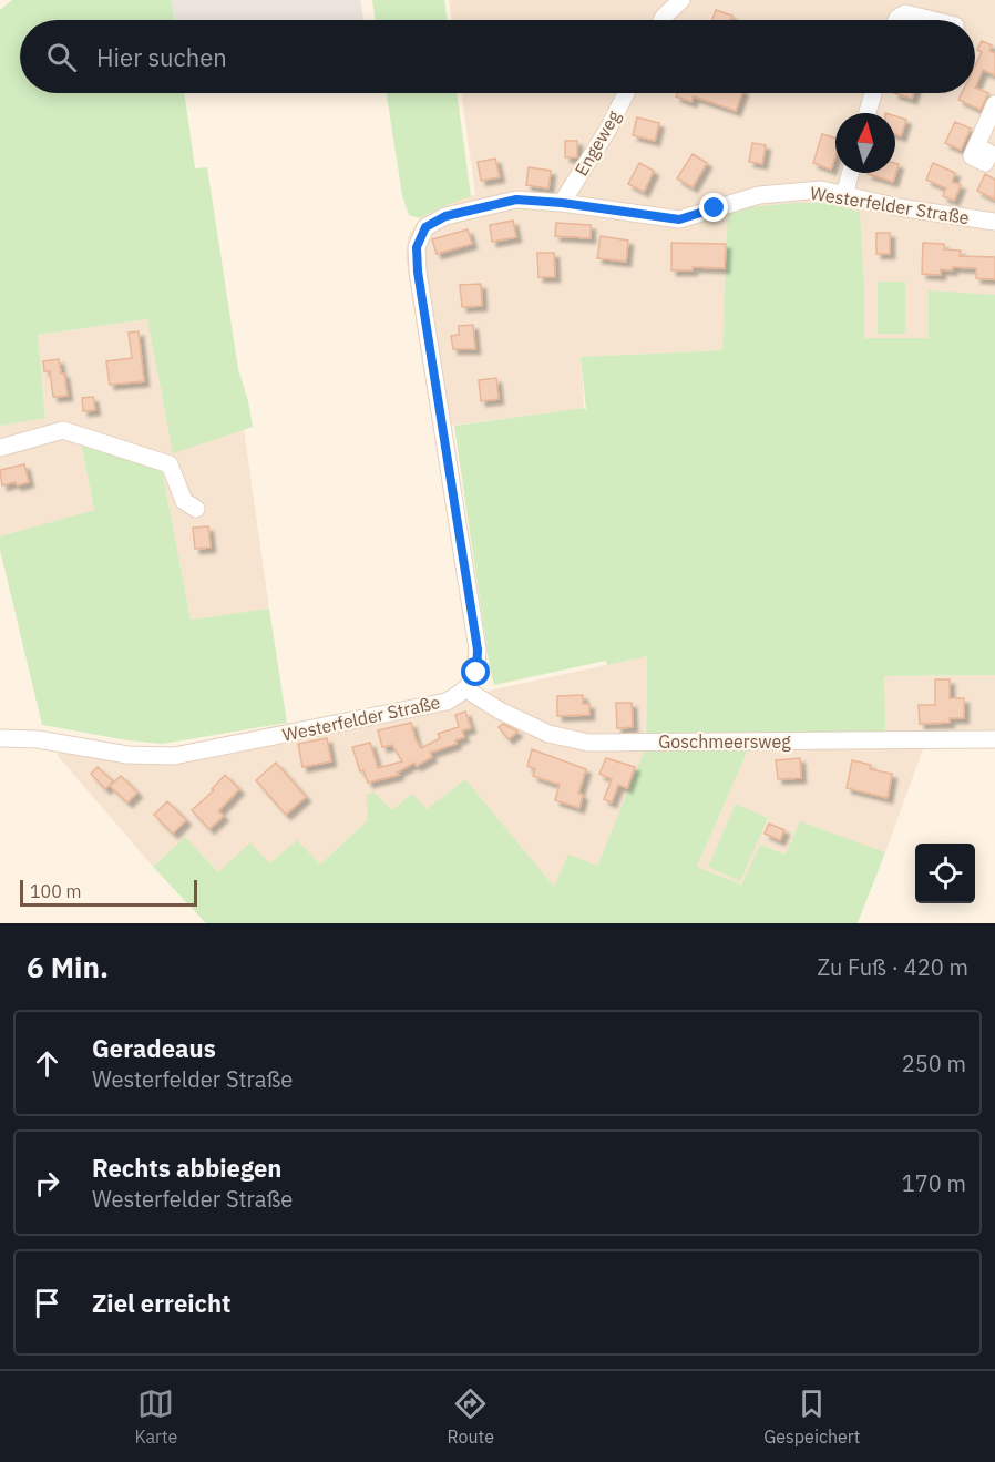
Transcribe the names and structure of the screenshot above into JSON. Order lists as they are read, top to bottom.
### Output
{
  "streets": {
    "street": ["Engeweg", "Westerfelder Straße", "Goschmeersweg"]
  },
  "crossings": [
    ["Engeweg", "Westerfelder Straße"],
    ["Westerfelder Straße", "Goschmeersweg"]
  ],
  "scale_bar": "100 m",
  "north": "top",
  "page": {
    "search": "Hier suchen",
    "scale": "100 m",
    "heading": ["6 Min.", "Zu Fuß · 420 m"],
    "list": [
      ["Geradeaus", "Westerfelder Straße", "250 m"],
      ["Rechts abbiegen", "Westerfelder Straße", "170 m"],
      "Ziel erreicht"
    ],
    "nav": ["Karte", "Route", "Gespeichert"]
  }
}
